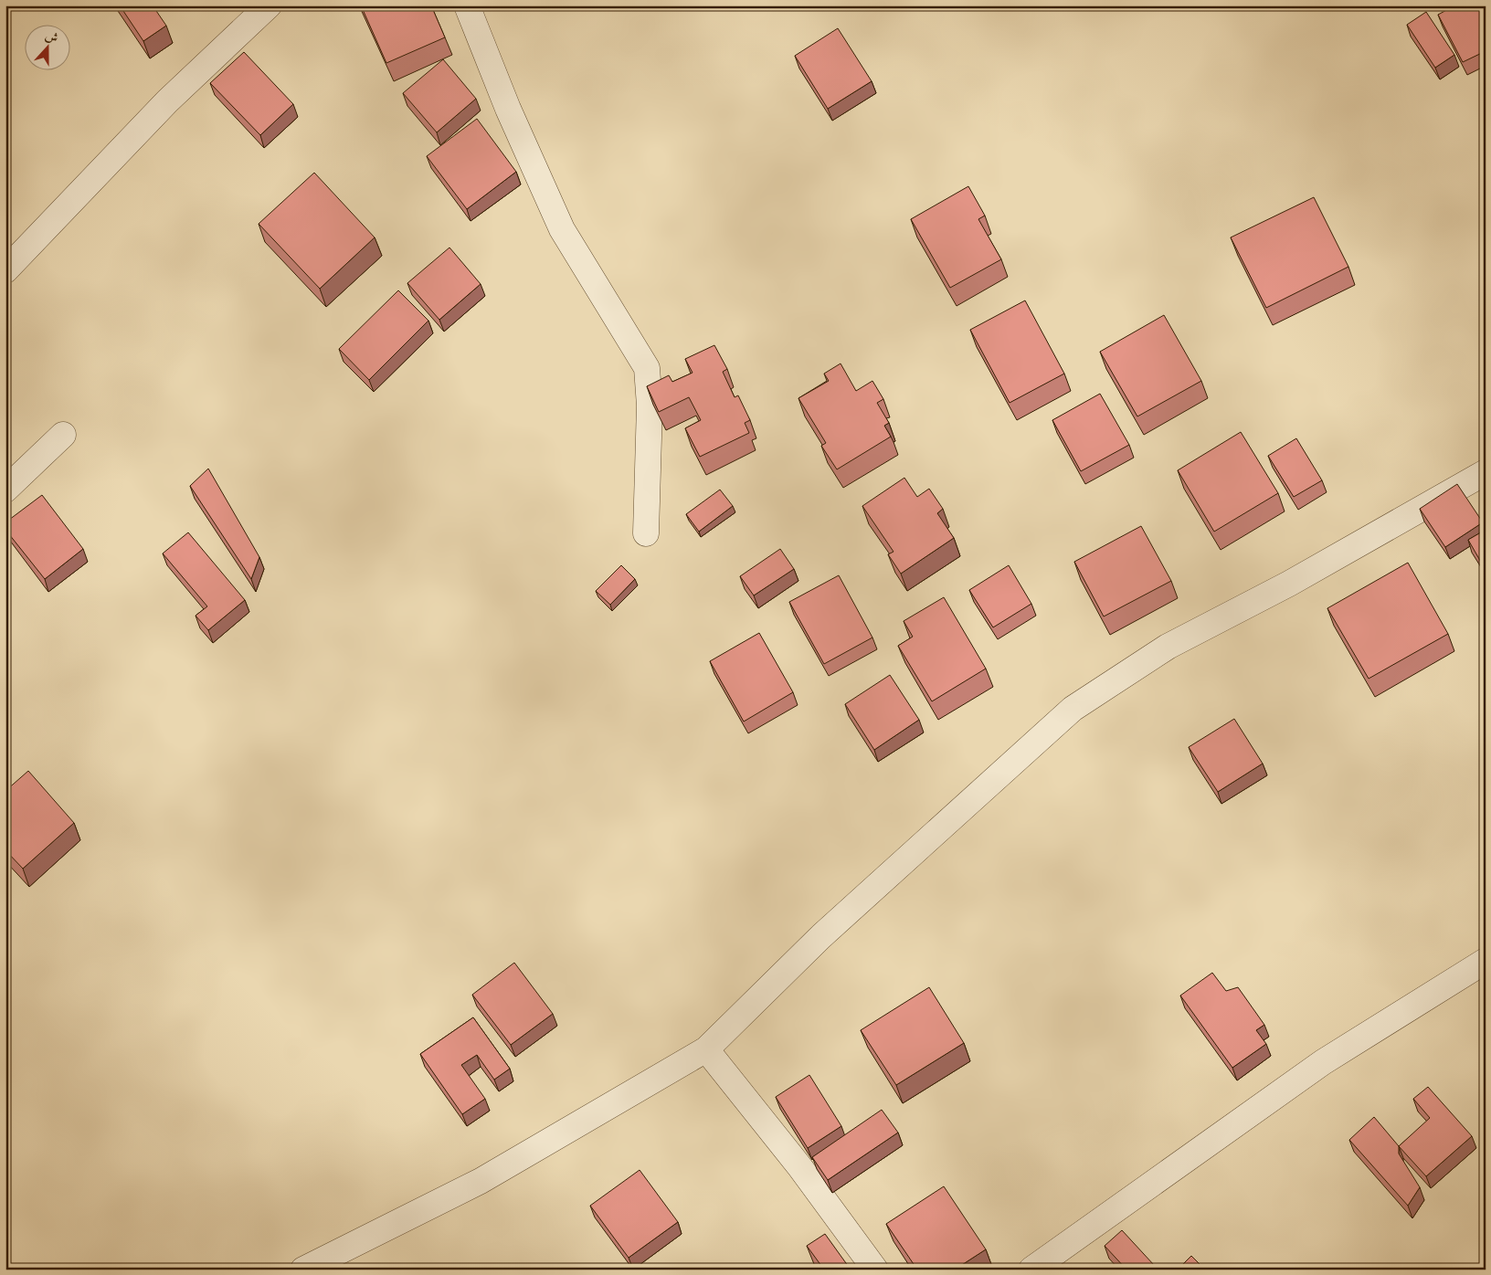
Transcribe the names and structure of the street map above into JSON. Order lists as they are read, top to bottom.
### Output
{
  "north": "top"
}
